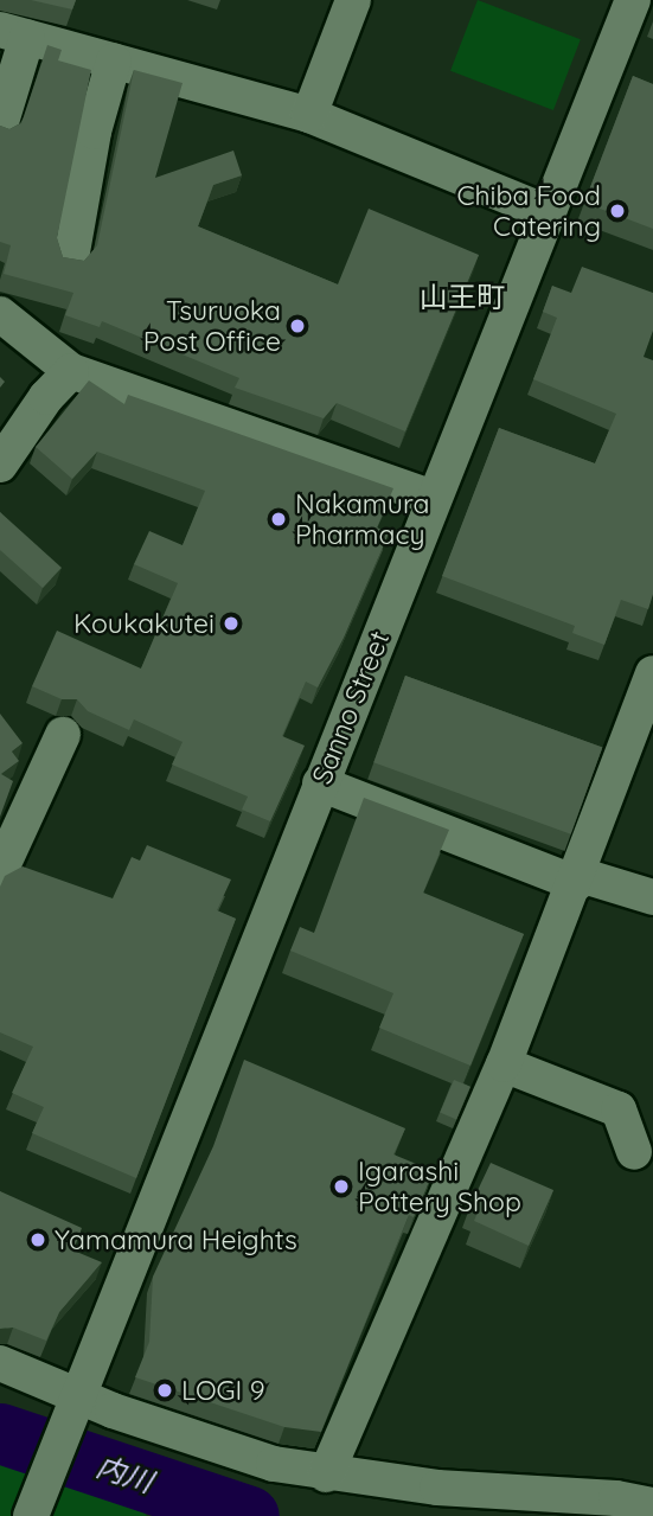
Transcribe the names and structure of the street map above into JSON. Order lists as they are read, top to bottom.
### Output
{
  "streets": {
    "street": ["Sanno Street"]
  },
  "districts": ["山王町"],
  "water": ["内川"],
  "places": [
    "Chiba Food Catering",
    "Tsuruoka Post Office",
    "Nakamura Pharmacy",
    "Koukakutei",
    "Igarashi Pottery Shop",
    "Yamamura Heights",
    "LOGI 9"
  ]
}
